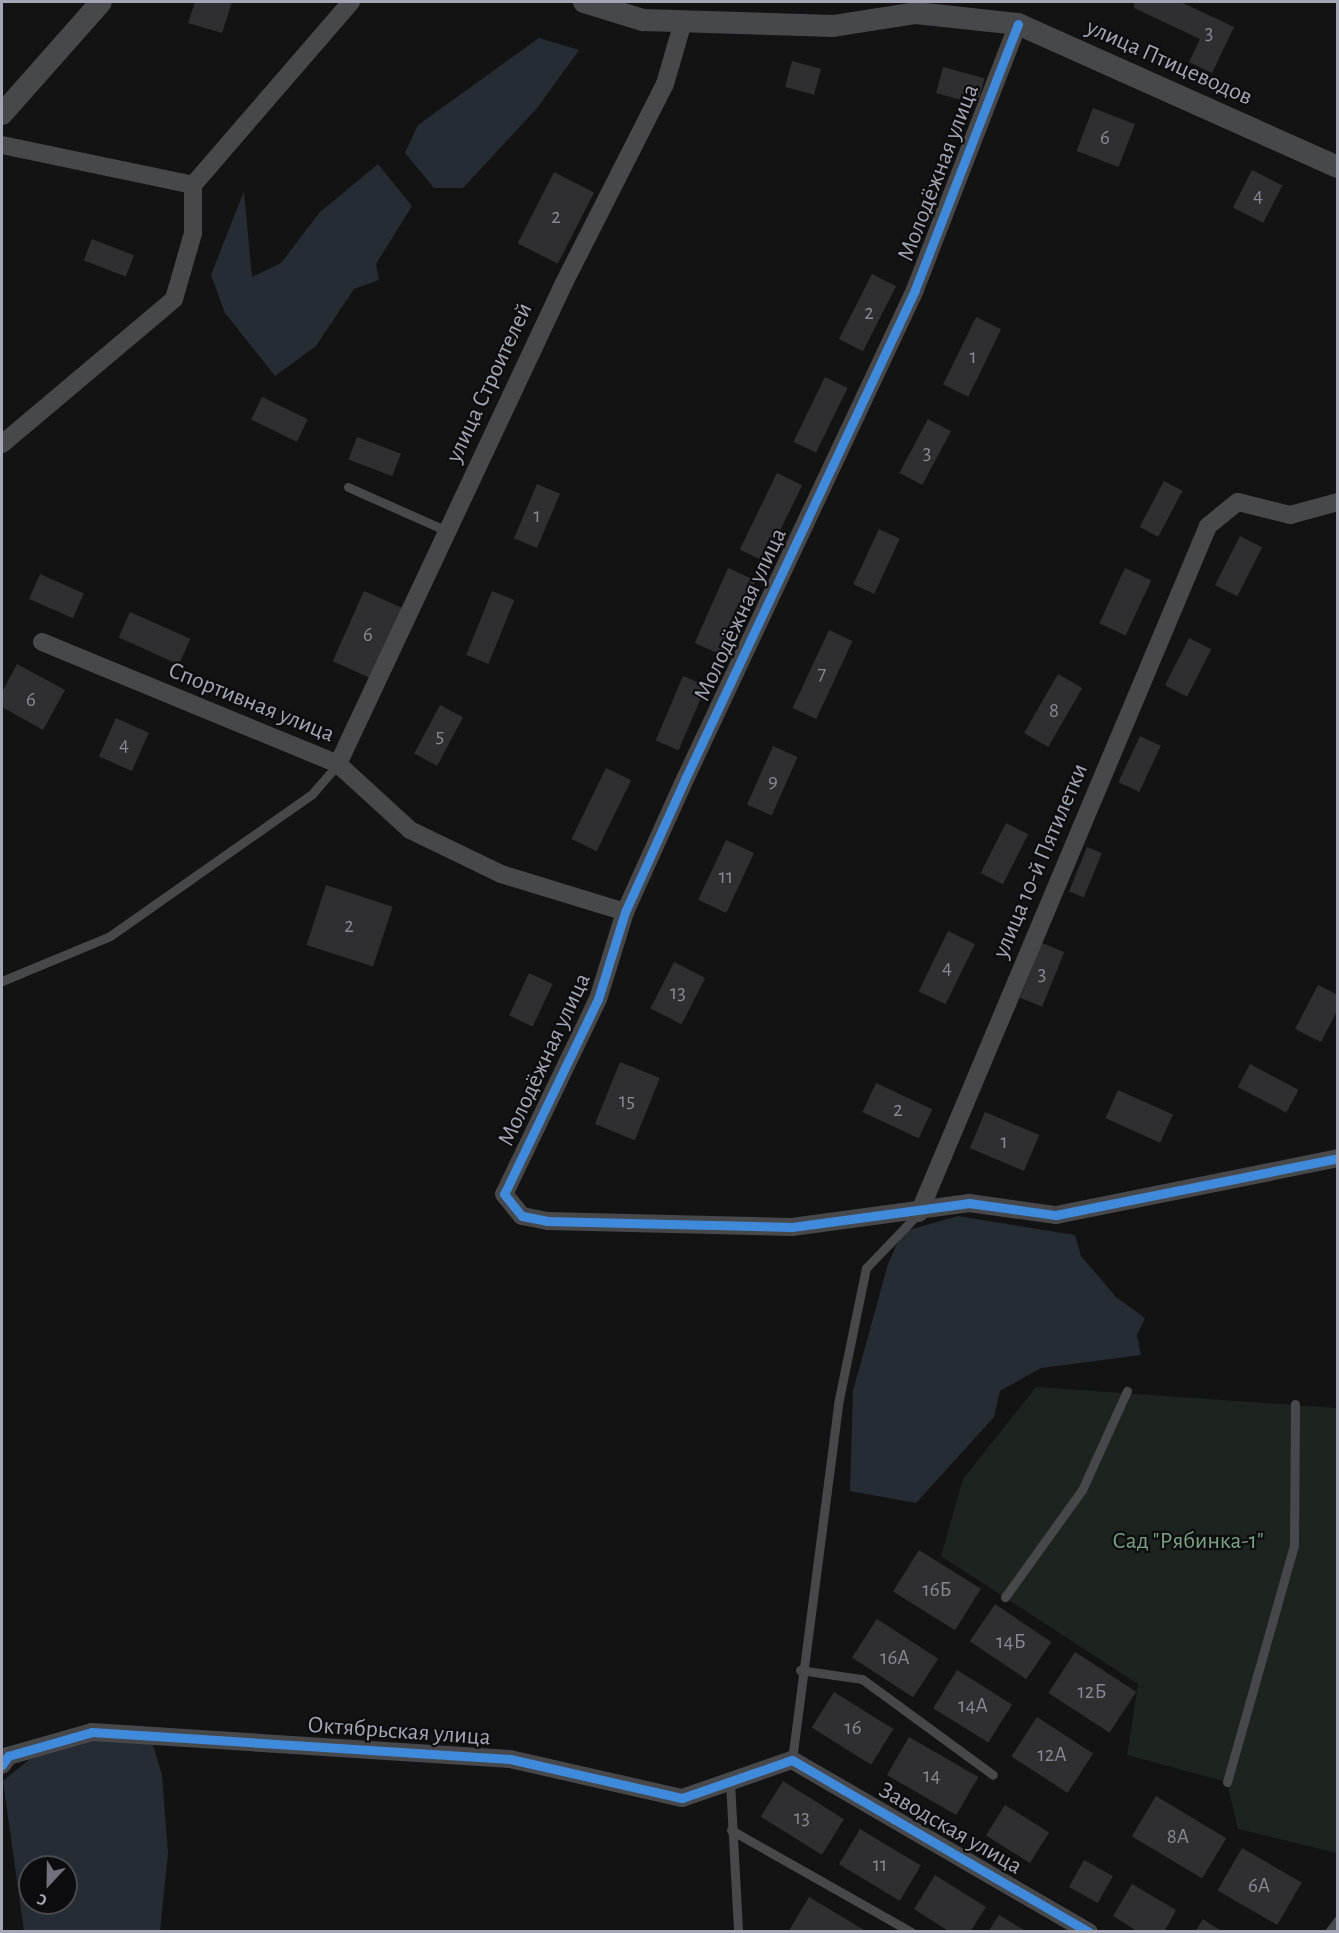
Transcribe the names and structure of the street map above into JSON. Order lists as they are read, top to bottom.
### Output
{
  "streets": {
    "street": [
      "улица Птицеводов",
      "Молодёжная улица",
      "улица Строителей",
      "Спортивная улица",
      "улица 10-й Пятилетки",
      "Октябрьская улица",
      "Заводская улица"
    ]
  },
  "crossings": [
    ["улица Птицеводов", "Молодёжная улица"],
    ["улица Птицеводов", "улица Строителей"],
    ["Молодёжная улица", "Спортивная улица"],
    ["Молодёжная улица", "улица 10-й Пятилетки"],
    ["улица Строителей", "Спортивная улица"],
    ["Октябрьская улица", "Заводская улица"]
  ],
  "parks": ["Сад \"Рябинка-1\""],
  "house_numbers": [
    "3",
    "6",
    "4",
    "2",
    "2",
    "1",
    "3",
    "1",
    "6",
    "7",
    "6",
    "8",
    "5",
    "4",
    "9",
    "11",
    "2",
    "4",
    "3",
    "13",
    "15",
    "2",
    "1",
    "16Б",
    "14Б",
    "16А",
    "12Б",
    "14А",
    "16",
    "12А",
    "14",
    "13",
    "8А",
    "11",
    "6А"
  ],
  "north": "bottom"
}
